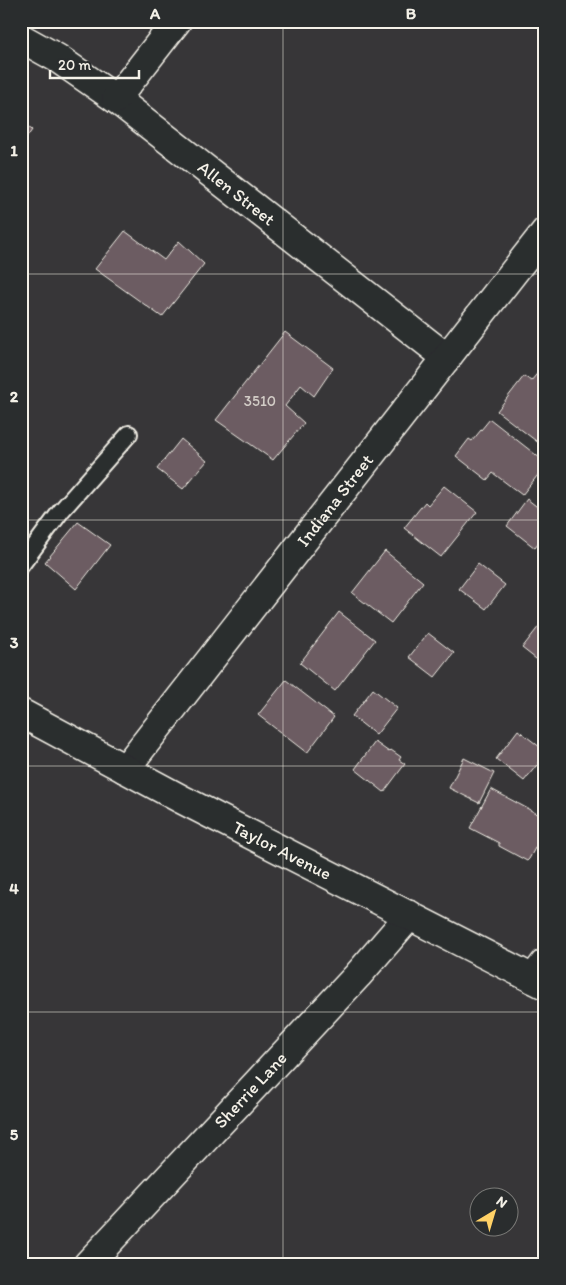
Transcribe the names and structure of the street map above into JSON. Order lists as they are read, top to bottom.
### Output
{
  "streets": {
    "street": [
      "Allen Street",
      "Indiana Street",
      "Taylor Avenue",
      "Sherrie Lane"
    ]
  },
  "crossings": [
    ["Allen Street", "Indiana Street"],
    ["Indiana Street", "Taylor Avenue"],
    ["Taylor Avenue", "Sherrie Lane"]
  ],
  "house_numbers": ["3510"],
  "scale_bar": "20 m",
  "north": "top right",
  "grid": {
    "columns": ["A", "B"],
    "rows": [
      "1",
      "2",
      "3",
      "4",
      "5"
    ]
  }
}
